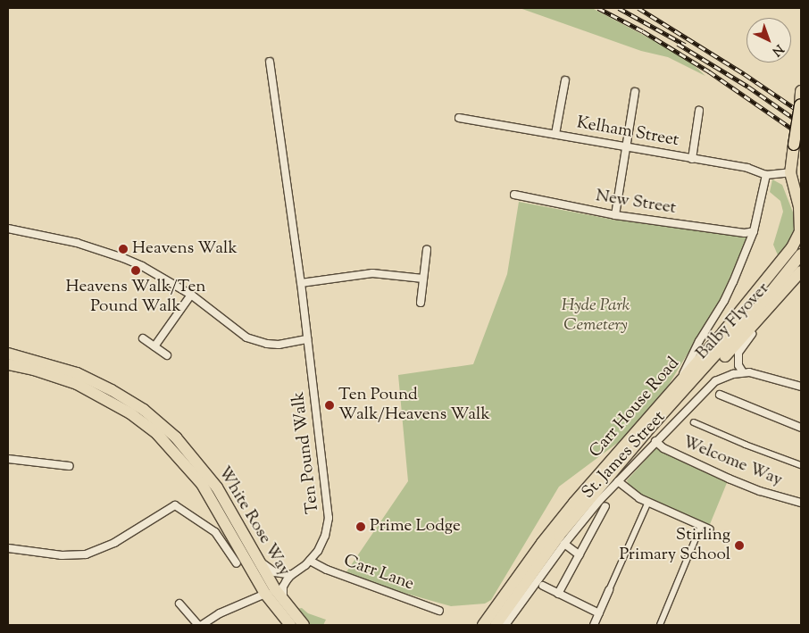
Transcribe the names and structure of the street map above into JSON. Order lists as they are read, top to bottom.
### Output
{
  "streets": {
    "main road": ["Balby Flyover", "Carr House Road", "White Rose Way"],
    "street": [
      "Kelham Street",
      "New Street",
      "Ten Pound Walk",
      "St. James Street",
      "Welcome Way",
      "Carr Lane"
    ]
  },
  "crossings": [
    ["Balby Flyover", "Carr House Road"],
    ["Ten Pound Walk", "Carr Lane"],
    ["St. James Street", "Welcome Way"]
  ],
  "parks": ["Hyde Park Cemetery"],
  "places": [
    "Heavens Walk",
    "Heavens Walk/Ten Pound Walk",
    "Ten Pound Walk/Heavens Walk",
    "Prime Lodge",
    "Stirling Primary School"
  ],
  "north": "bottom right"
}
